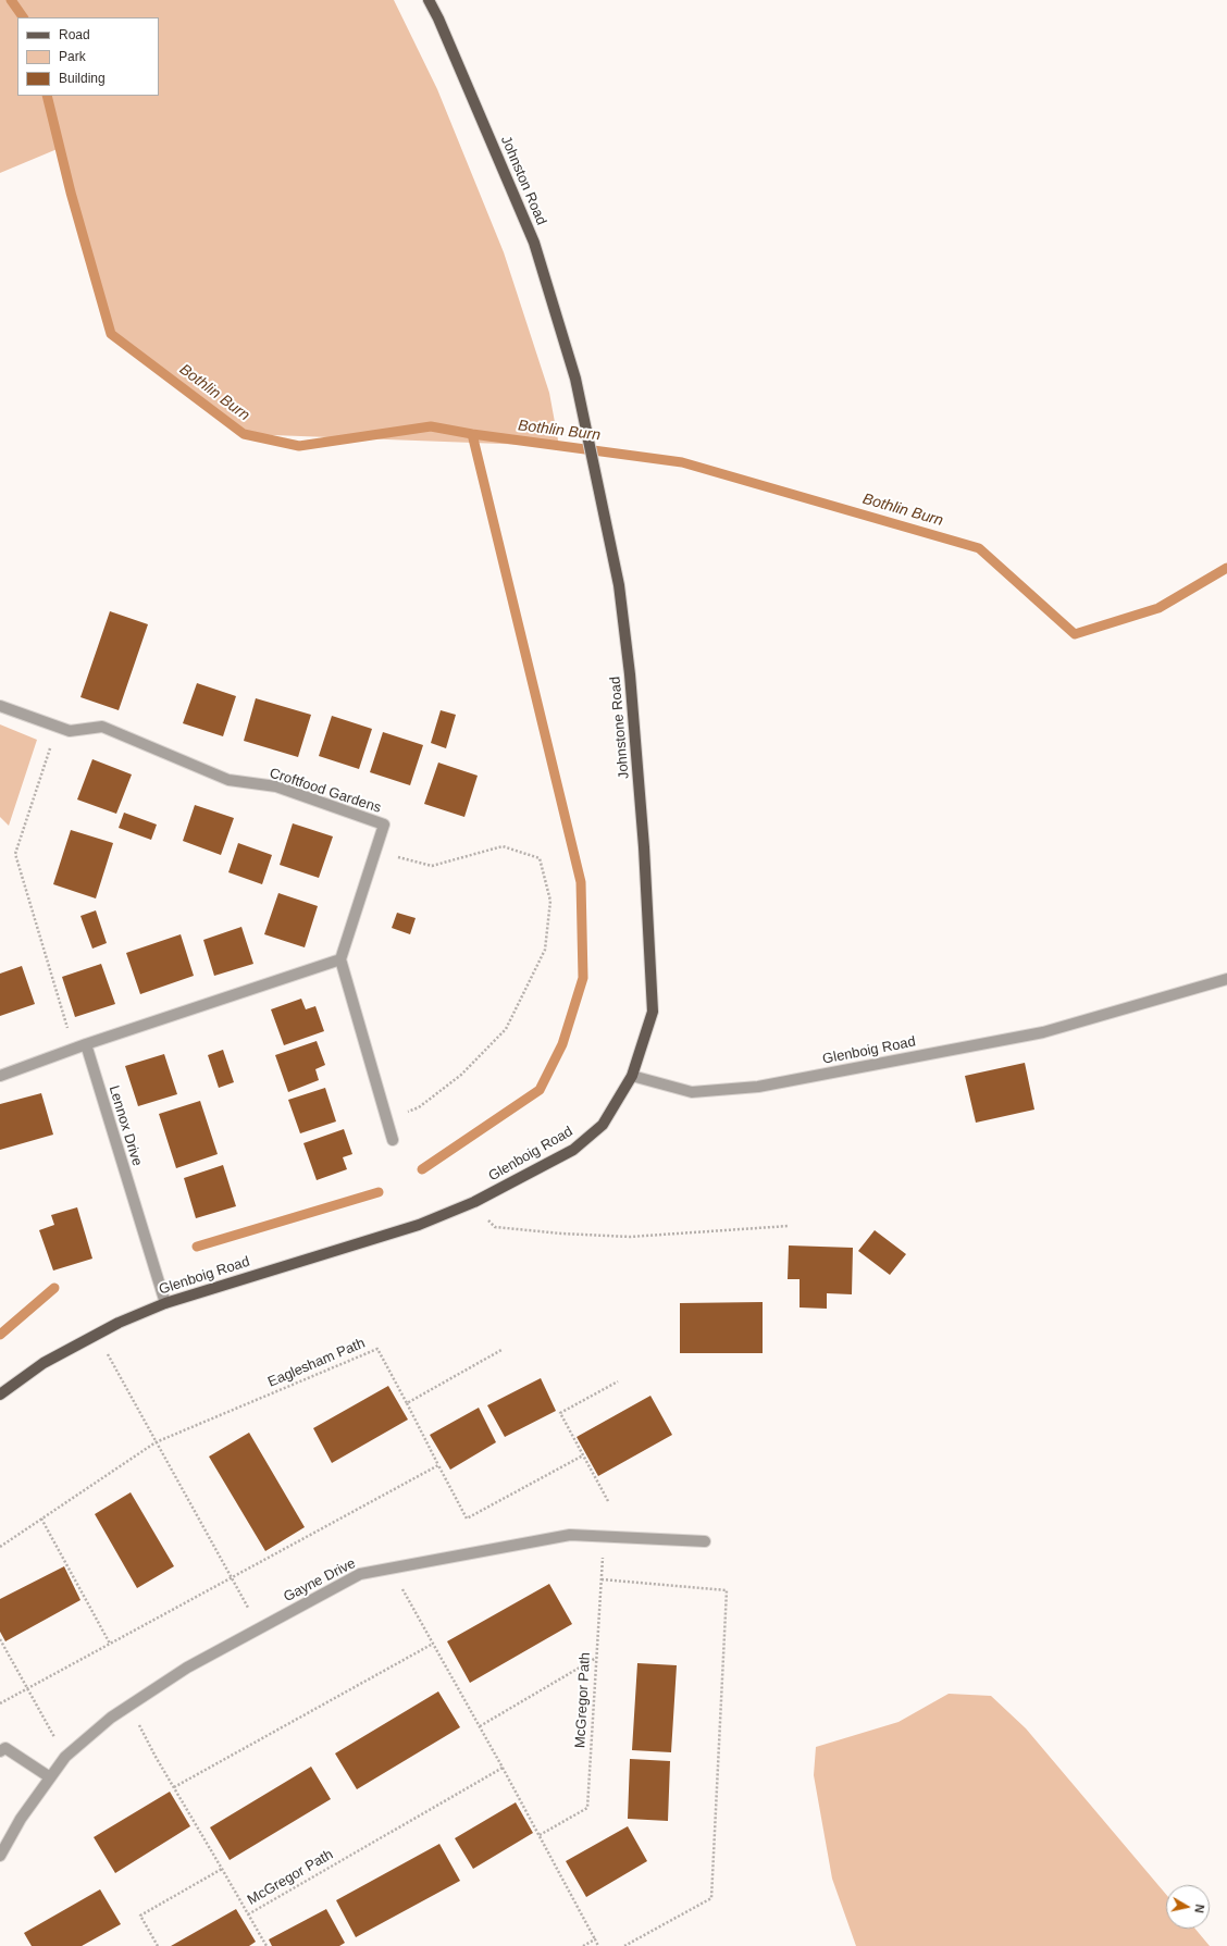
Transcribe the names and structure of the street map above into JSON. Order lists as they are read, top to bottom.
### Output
{
  "streets": {
    "main road": ["Johnston Road", "Johnstone Road", "Glenboig Road"],
    "street": ["Croftfood Gardens", "Lennox Drive", "Gayne Drive"],
    "path": ["Eaglesham Path", "McGregor Path"]
  },
  "crossings": [
    ["Johnston Road", "Johnstone Road"],
    ["Johnstone Road", "Glenboig Road"],
    ["Glenboig Road", "Lennox Drive"],
    ["Gayne Drive", "McGregor Path"]
  ],
  "water": ["Bothlin Burn"],
  "legend": ["Road", "Park", "Building"],
  "north": "right"
}
